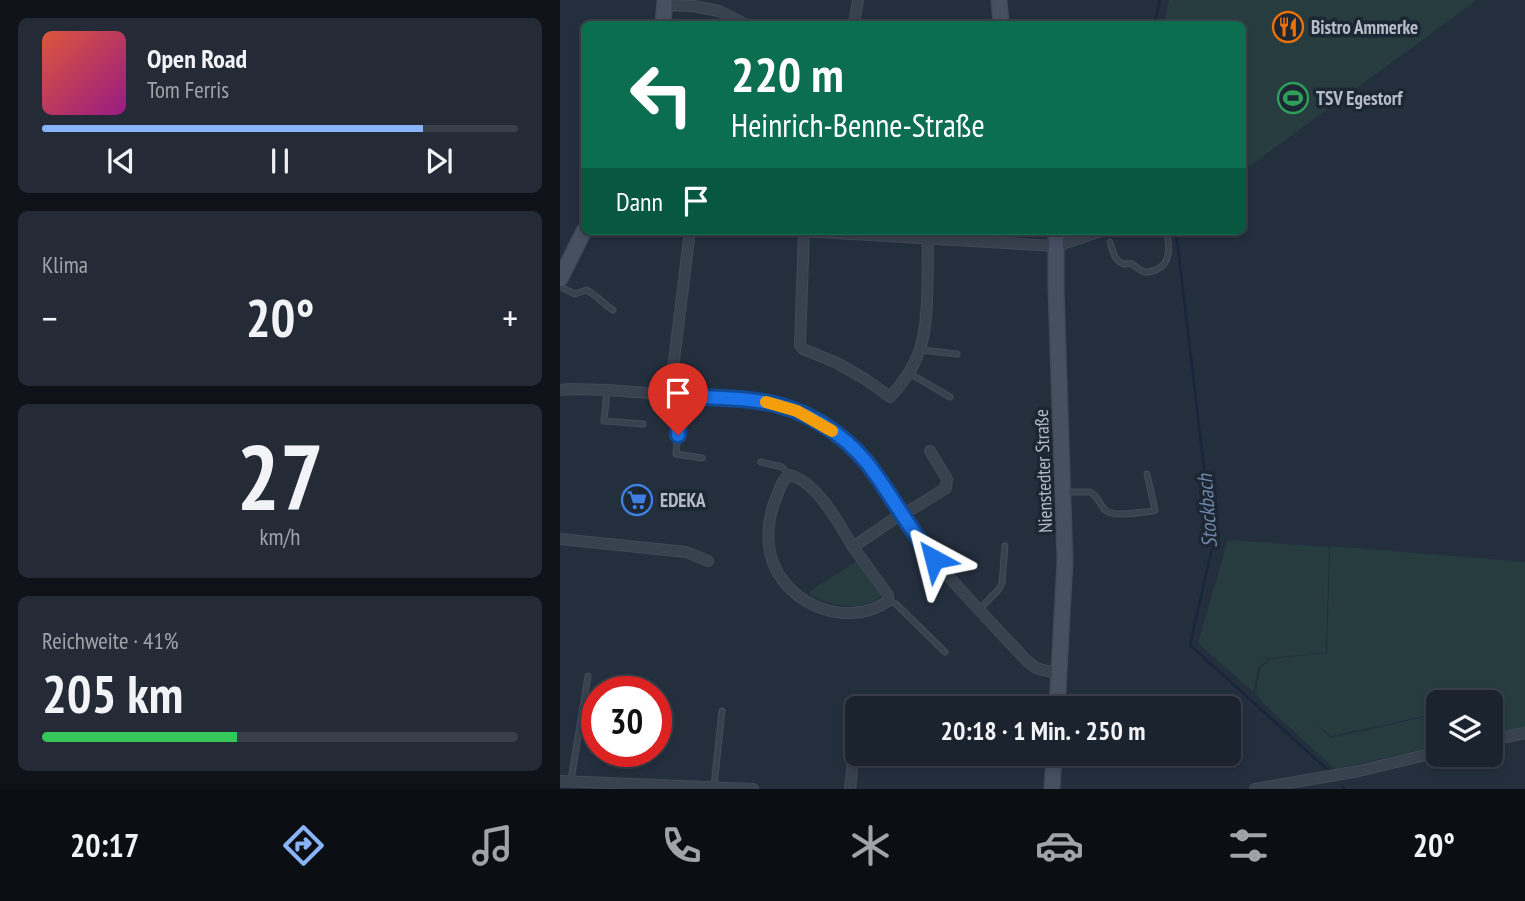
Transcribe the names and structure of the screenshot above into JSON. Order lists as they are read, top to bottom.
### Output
{
  "streets": {
    "main road": ["Nienstedter Straße"]
  },
  "water": ["Stockbach"],
  "places": {
    "restaurant": ["Bistro Ammerke"],
    "sports": ["TSV Egestorf"],
    "supermarket": ["EDEKA"]
  },
  "page": {
    "turn": ["220 m", "Heinrich-Benne-Straße"],
    "song": ["Open Road", "Tom Ferris"],
    "then": "Dann",
    "tile": [
      "Klima",
      ["27", "km/h"],
      ["Reichweite · 41%", "205 km"]
    ],
    "heat": ["−", "20°", "+"],
    "limit": "30",
    "trip": "20:18 · 1 Min. · 250 m",
    "tabs": ["20:17", "20°"]
  }
}
